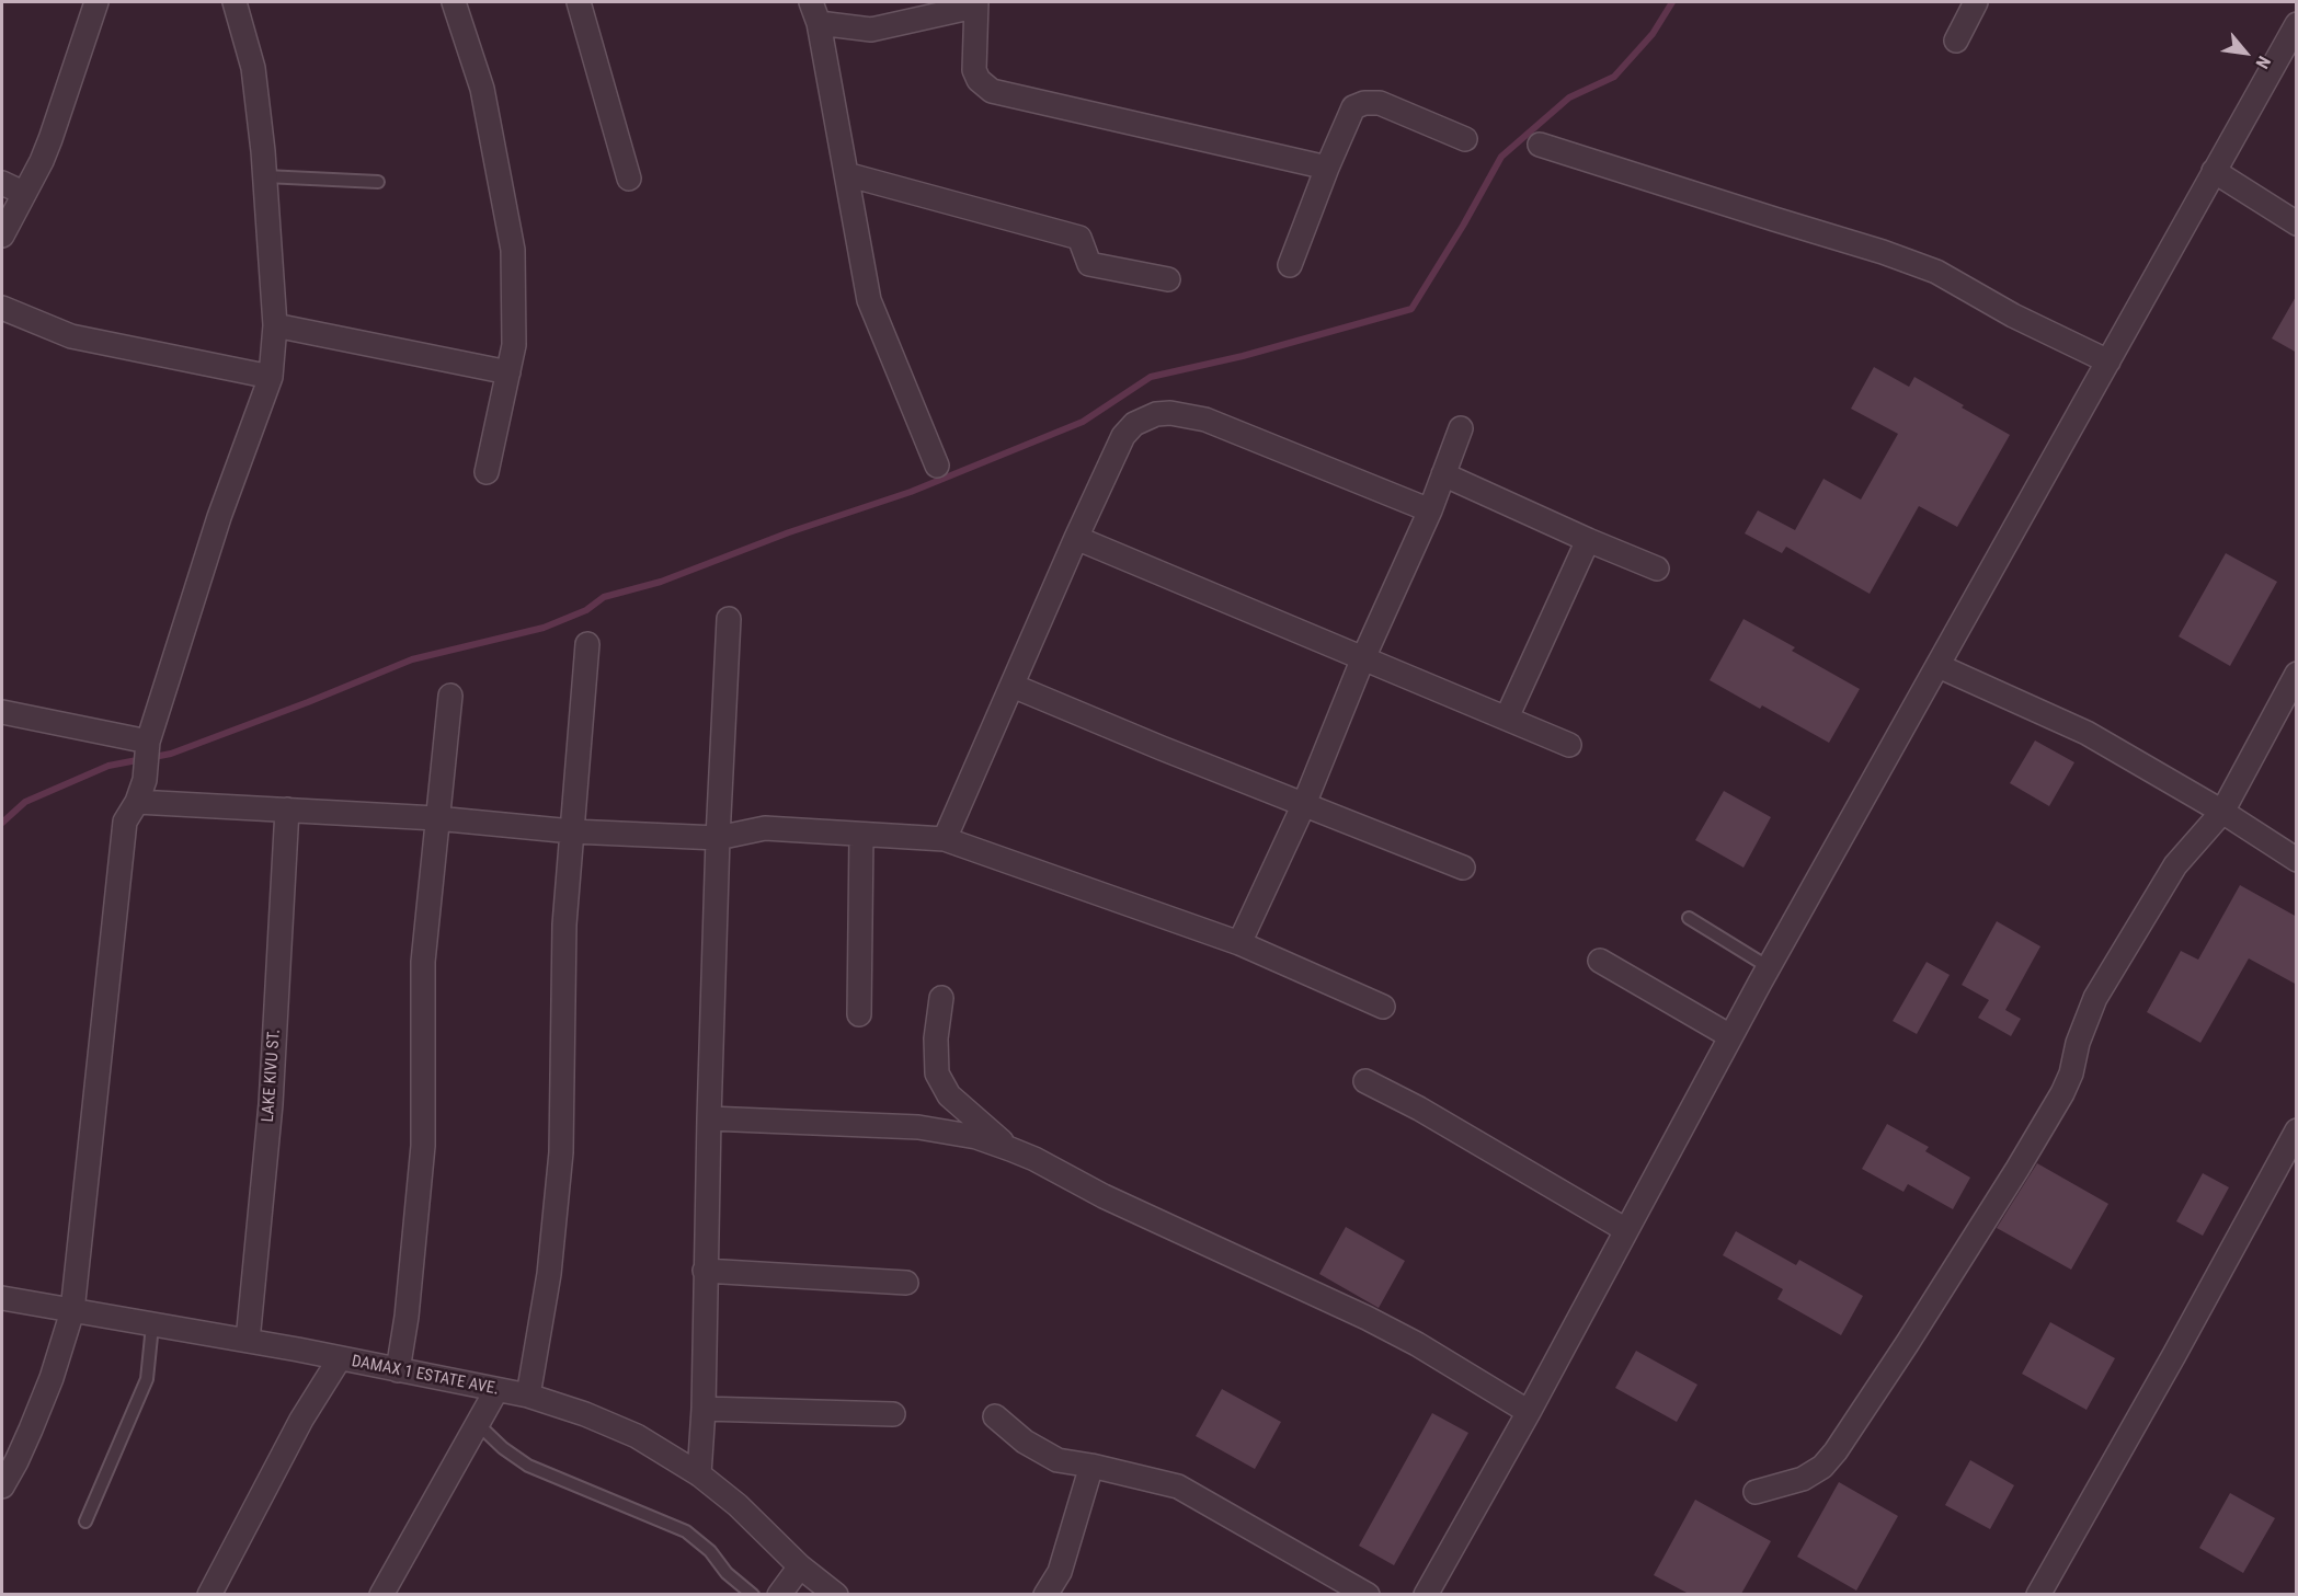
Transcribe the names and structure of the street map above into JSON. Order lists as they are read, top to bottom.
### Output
{
  "streets": {
    "street": ["LAKE KIVU ST.", "DAMAX 1 ESTATE AVE."]
  },
  "crossings": [
    ["LAKE KIVU ST.", "DAMAX 1 ESTATE AVE."]
  ],
  "north": "bottom right"
}
